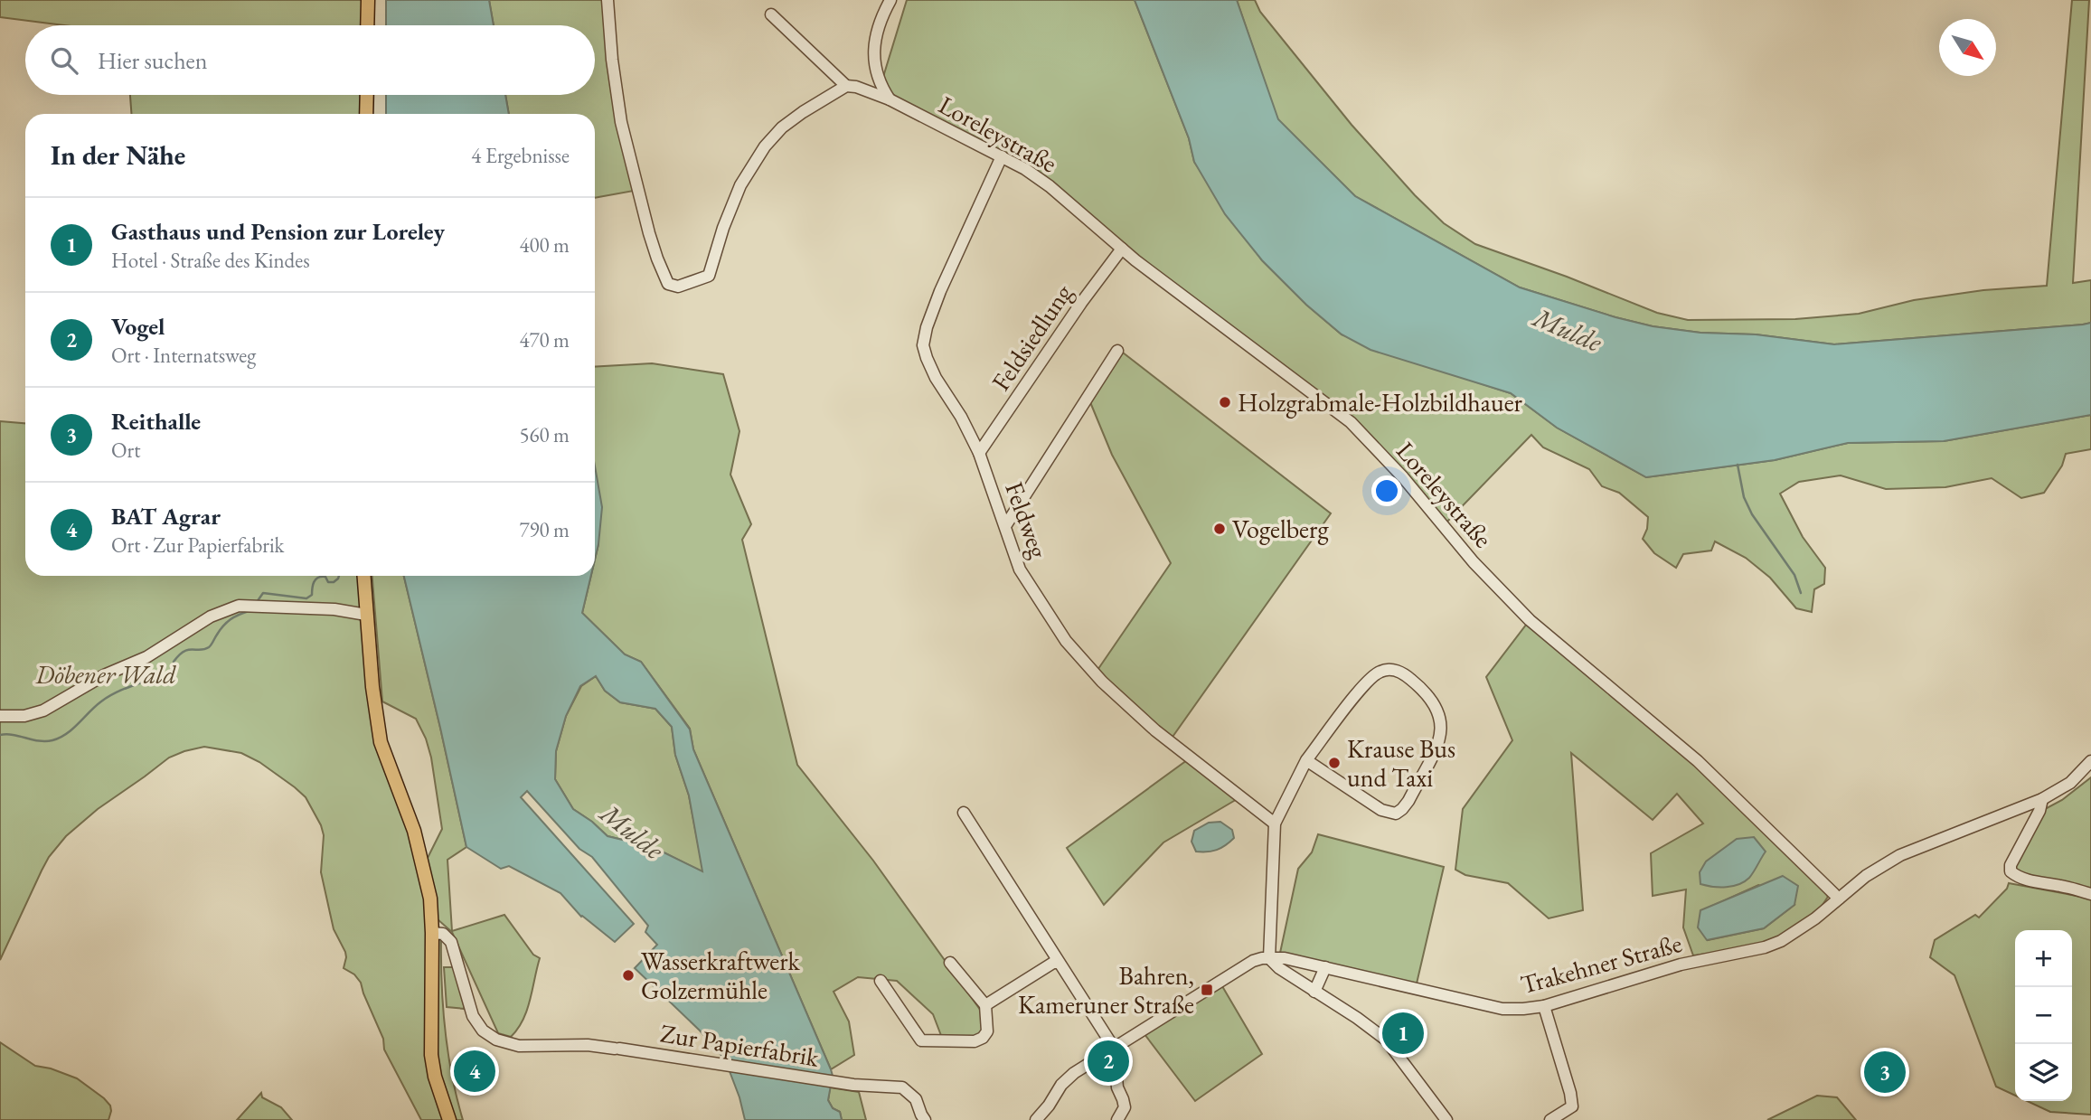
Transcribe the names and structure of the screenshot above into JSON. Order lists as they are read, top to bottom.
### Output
{
  "streets": {
    "street": [
      "Loreleystraße",
      "Feldsiedlung",
      "Feldweg",
      "Trakehner Straße",
      "Zur Papierfabrik"
    ]
  },
  "crossings": [
    ["Loreleystraße", "Feldsiedlung"],
    ["Loreleystraße", "Feldweg"],
    ["Loreleystraße", "Trakehner Straße"],
    ["Feldsiedlung", "Feldweg"]
  ],
  "water": ["Mulde"],
  "parks": ["Döbener Wald"],
  "places": {
    "other": [
      "Holzgrabmale-Holzbildhauer",
      "Vogelberg",
      "Krause Bus und Taxi",
      "Wasserkraftwerk Golzermühle"
    ],
    "transit": ["Bahren, Kameruner Straße"]
  },
  "north": "bottom right",
  "page": {
    "search": "Hier suchen",
    "heading": ["In der Nähe", "4 Ergebnisse"],
    "list": [
      {
        "mark": "1",
        "name": "Gasthaus und Pension zur Loreley",
        "note": "Hotel · Straße des Kindes",
        "value": "400 m"
      },
      {
        "mark": "2",
        "name": "Vogel",
        "note": "Ort · Internatsweg",
        "value": "470 m"
      },
      {
        "mark": "3",
        "name": "Reithalle",
        "note": "Ort",
        "value": "560 m"
      },
      {
        "mark": "4",
        "name": "BAT Agrar",
        "note": "Ort · Zur Papierfabrik",
        "value": "790 m"
      }
    ],
    "map_buttons": ["+", "−"],
    "pins": [
      "1",
      "2",
      "4",
      "3"
    ]
  }
}
